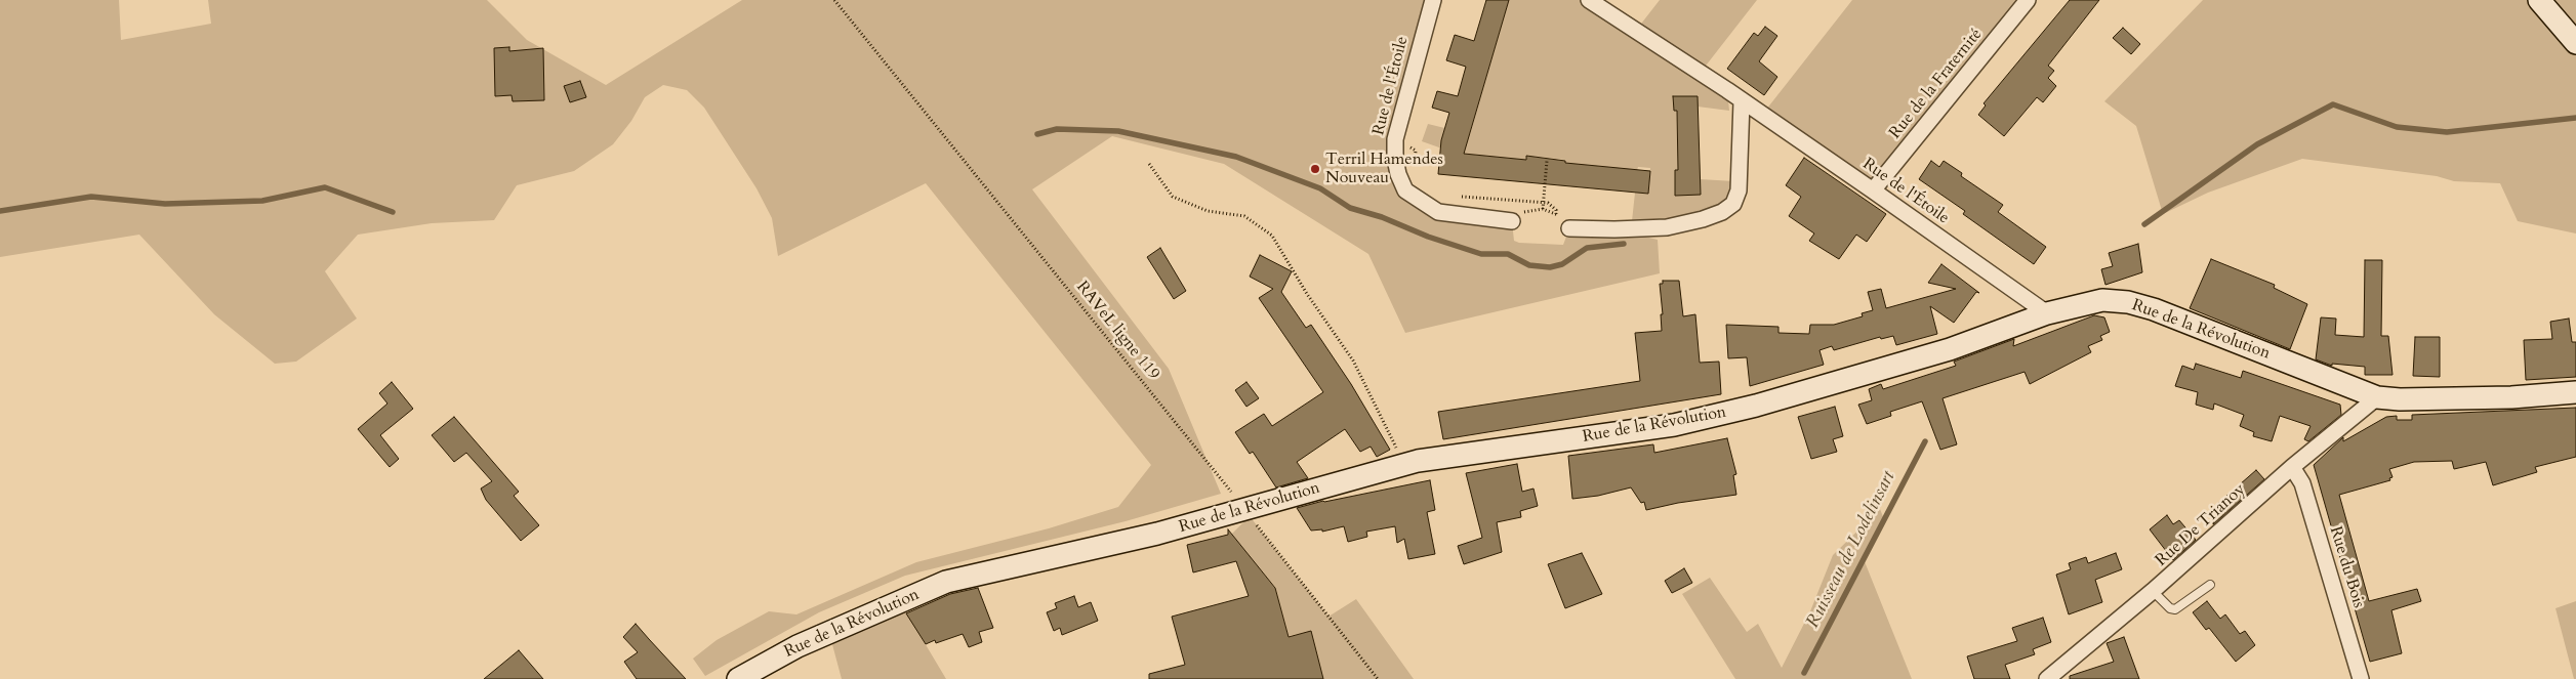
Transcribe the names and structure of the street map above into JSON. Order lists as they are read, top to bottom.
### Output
{
  "streets": {
    "street": [
      "Rue de la Fraternité",
      "Rue de l'Étoile",
      "Rue de la Révolution",
      "Rue De Trianoy",
      "Rue du Bois"
    ],
    "path": ["RAVeL ligne 119"]
  },
  "crossings": [
    ["Rue de la Fraternité", "Rue de l'Étoile"],
    ["Rue de l'Étoile", "Rue de la Révolution"],
    ["Rue de la Révolution", "RAVeL ligne 119"],
    ["Rue de la Révolution", "Rue De Trianoy"],
    ["Rue De Trianoy", "Rue du Bois"]
  ],
  "water": ["Ruisseau de Lodelinsart"],
  "places": ["Terril Hamendes Nouveau"]
}
